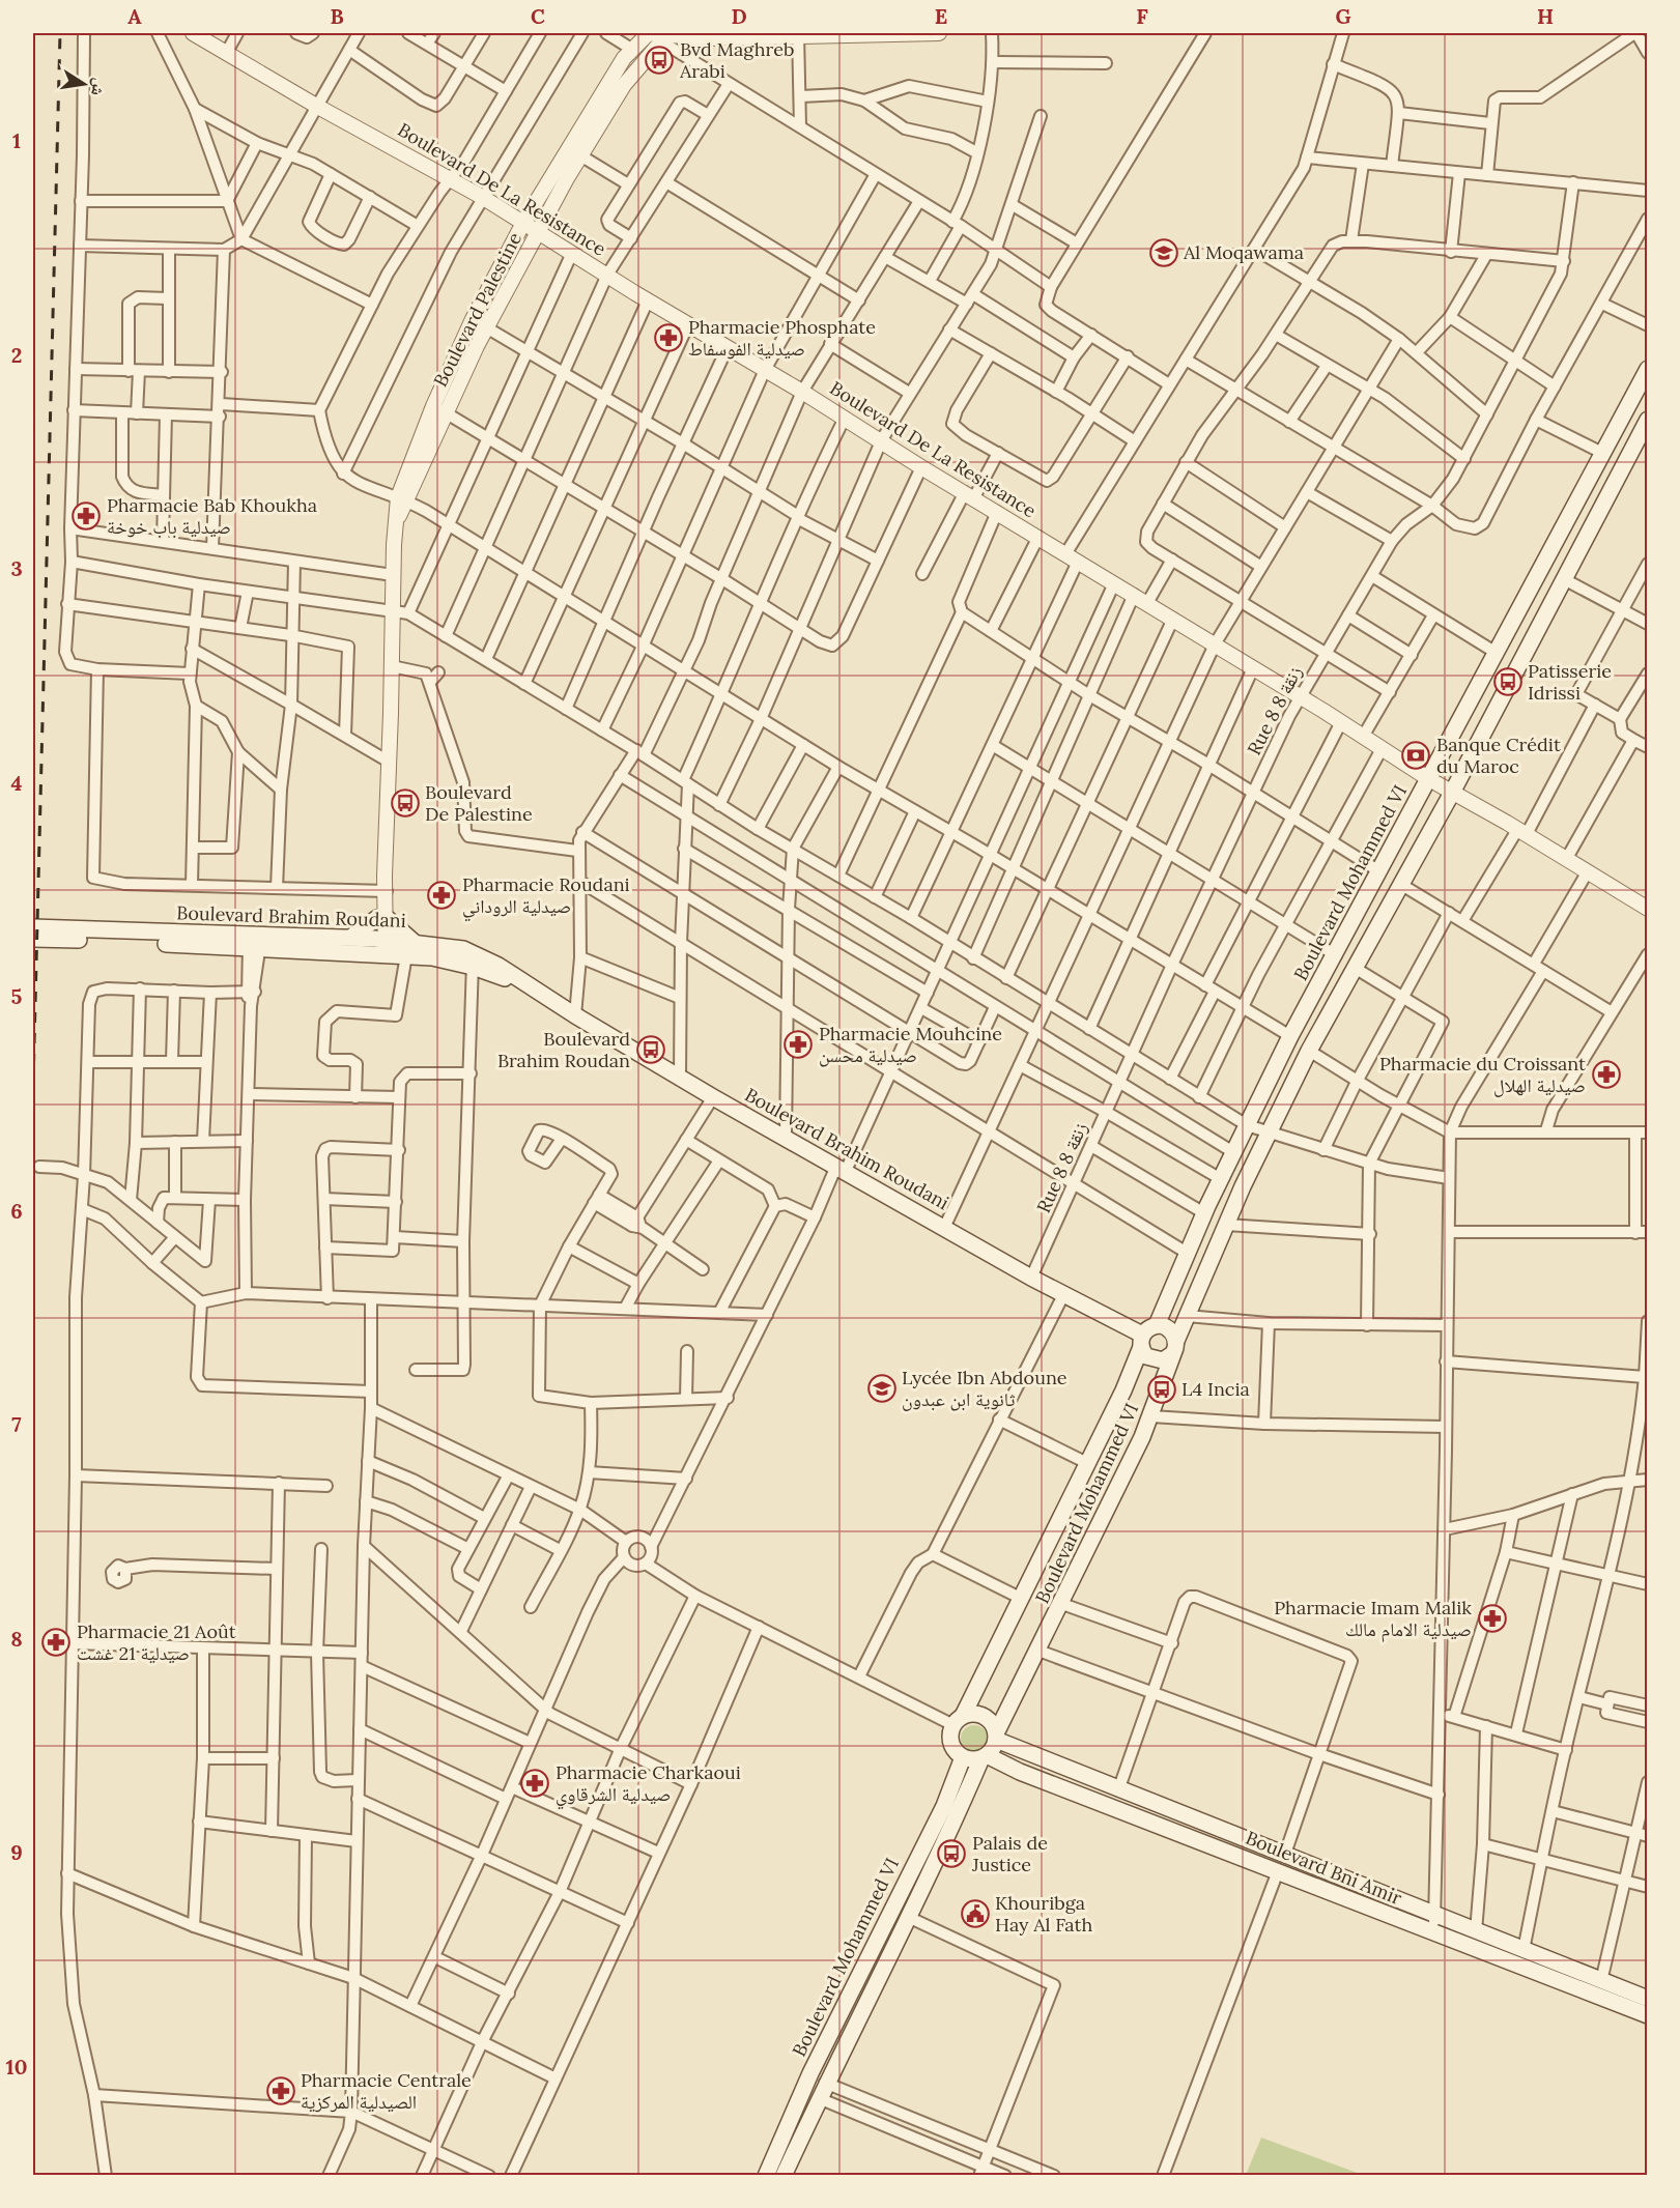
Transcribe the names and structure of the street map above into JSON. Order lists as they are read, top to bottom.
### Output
{
  "streets": {
    "main road": ["Boulevard Mohammed VI", "Boulevard Brahim Roudani", "Boulevard Bni Amir"],
    "street": ["Boulevard De La Resistance", "Boulevard Palestine", "Rue 8 8 زنقة"]
  },
  "crossings": [
    ["Boulevard De La Resistance", "Boulevard Palestine"],
    ["Boulevard De La Resistance", "Rue 8 8 زنقة"],
    ["Boulevard De La Resistance", "Boulevard Mohammed VI"],
    ["Boulevard Palestine", "Boulevard Brahim Roudani"],
    ["Rue 8 8 زنقة", "Boulevard Brahim Roudani"],
    ["Boulevard Mohammed VI", "Boulevard Brahim Roudani"],
    ["Boulevard Mohammed VI", "Boulevard Bni Amir"]
  ],
  "places": {
    "bus stop": [
      "Bvd Maghreb Arabi",
      "Patisserie Idrissi",
      "Boulevard De Palestine",
      "Boulevard Brahim Roudan",
      "L4 Incia",
      "Palais de Justice"
    ],
    "school or university": ["Al Moqawama", "Lycée Ibn Abdoune ثانوية ابن عبدون"],
    "pharmacy": [
      "Pharmacie Phosphate صيدلية الفوسفاط",
      "Pharmacie Bab Khoukha صيدلية باب خوخة",
      "Pharmacie Roudani صيدلية الروداني",
      "Pharmacie Mouhcine صيدلية محسن",
      "Pharmacie du Croissant صيدلية الهلال",
      "Pharmacie Imam Malik صيدلية الامام مالك",
      "Pharmacie 21 Août صيدلية 21 غشت",
      "Pharmacie Charkaoui صيدلية الشرقاوي",
      "Pharmacie Centrale الصيدلية المركزية"
    ],
    "bank": ["Banque Crédit du Maroc"],
    "public building": ["Khouribga Hay Al Fath"]
  },
  "north": "right",
  "grid": {
    "columns": [
      "A",
      "B",
      "C",
      "D",
      "E",
      "F",
      "G",
      "H"
    ],
    "rows": [
      "1",
      "2",
      "3",
      "4",
      "5",
      "6",
      "7",
      "8",
      "9",
      "10"
    ]
  }
}
